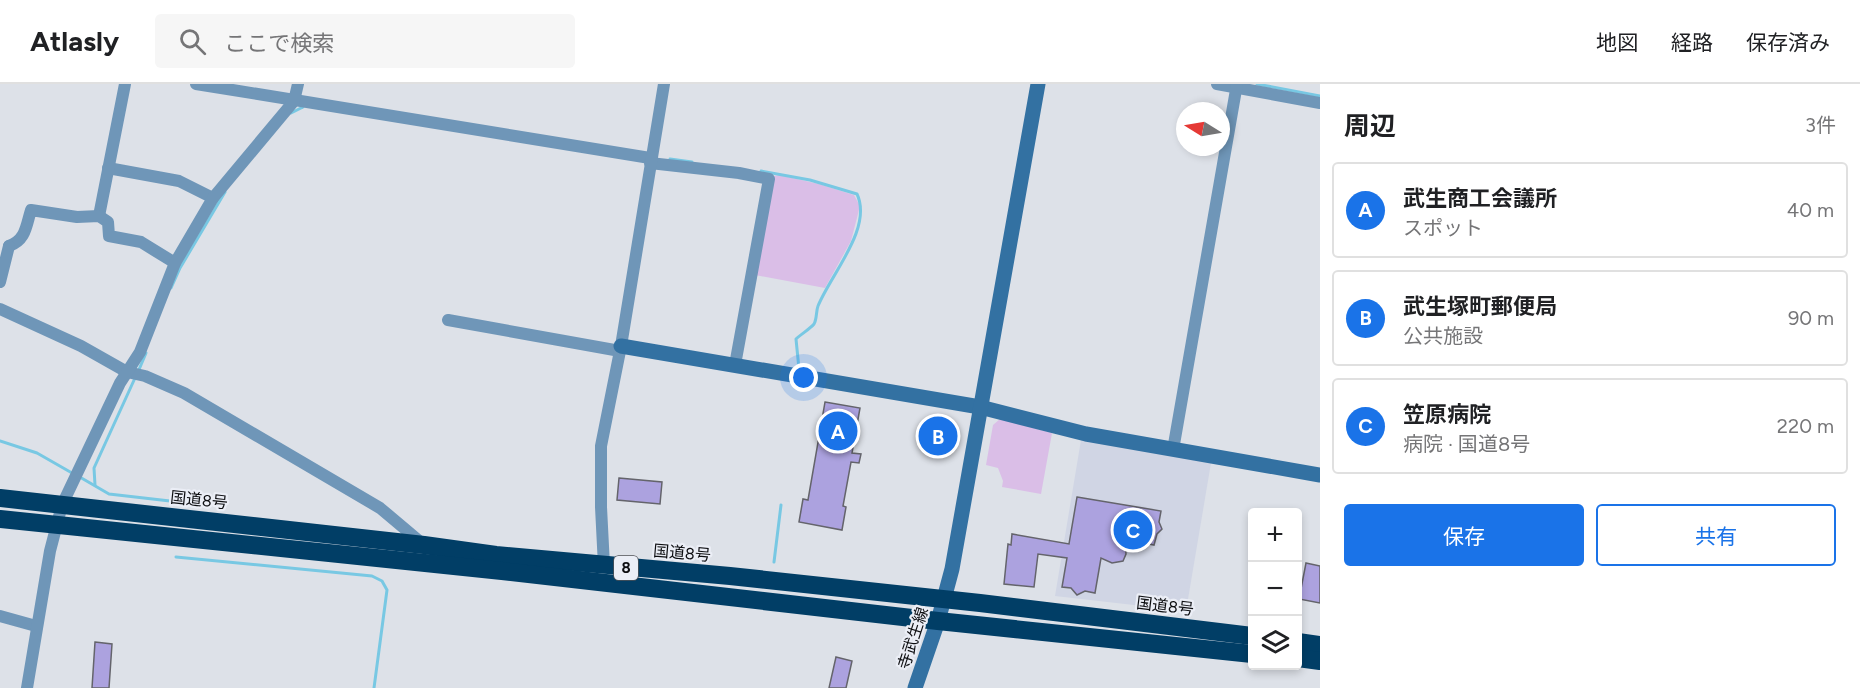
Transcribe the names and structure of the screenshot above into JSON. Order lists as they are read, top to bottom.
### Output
{
  "streets": {
    "highway": ["国道8号", "8"],
    "street": ["寺武生線"]
  },
  "crossings": [
    ["国道8号", "寺武生線"],
    ["8", "寺武生線"]
  ],
  "north": "left",
  "page": {
    "header": "Atlasly",
    "search": "ここで検索",
    "nav": ["地図", "経路", "保存済み"],
    "heading": ["周辺", "3件"],
    "list": [
      {
        "mark": "A",
        "name": "武生商工会議所",
        "note": "スポット",
        "value": "40 m"
      },
      {
        "mark": "B",
        "name": "武生塚町郵便局",
        "note": "公共施設",
        "value": "90 m"
      },
      {
        "mark": "C",
        "name": "笠原病院",
        "note": "病院 · 国道8号",
        "value": "220 m"
      }
    ],
    "pins": ["A", "B", "C"],
    "buttons": ["保存", "共有"],
    "map_buttons": ["+", "−"]
  }
}
